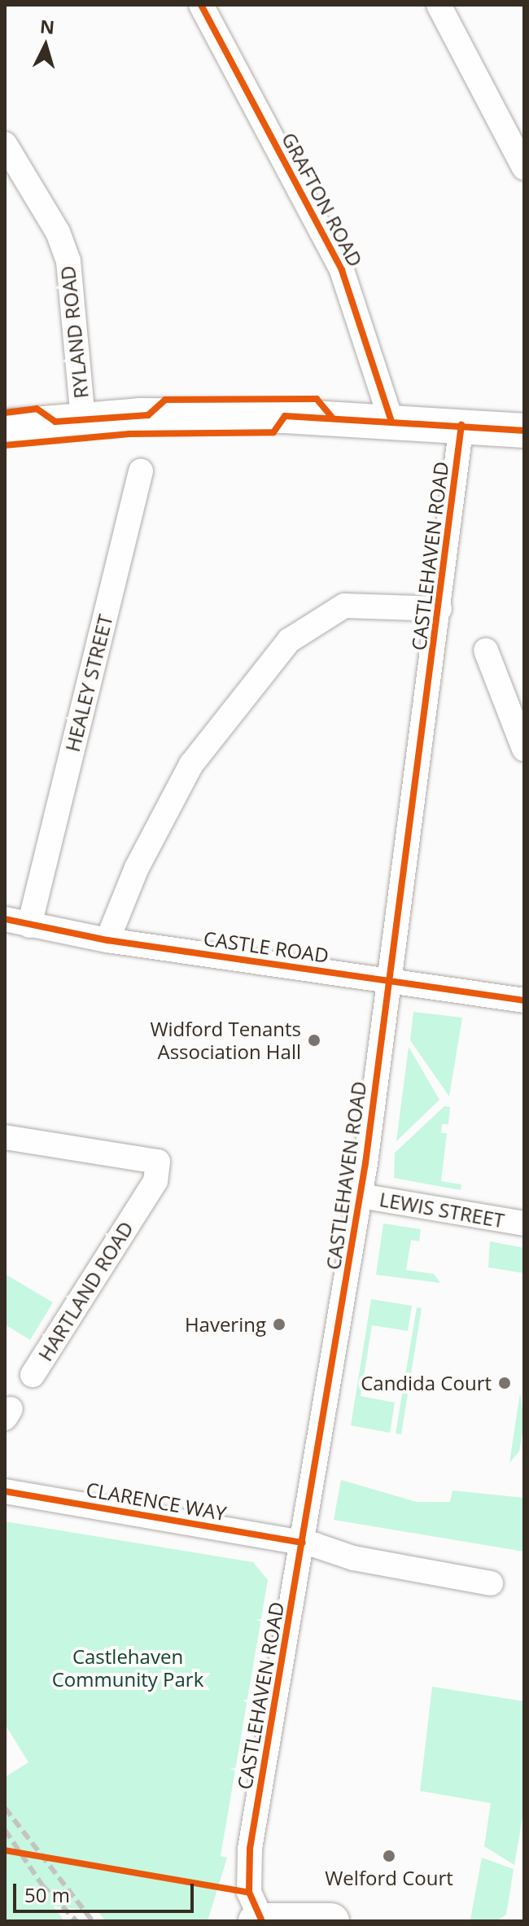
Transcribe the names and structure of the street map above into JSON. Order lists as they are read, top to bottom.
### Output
{
  "streets": {
    "street": [
      "GRAFTON ROAD",
      "RYLAND ROAD",
      "CASTLEHAVEN ROAD",
      "HEALEY STREET",
      "CASTLE ROAD",
      "LEWIS STREET",
      "HARTLAND ROAD",
      "CLARENCE WAY"
    ]
  },
  "crossings": [
    ["CASTLEHAVEN ROAD", "CASTLE ROAD"],
    ["CASTLEHAVEN ROAD", "LEWIS STREET"],
    ["CASTLEHAVEN ROAD", "CLARENCE WAY"],
    ["HEALEY STREET", "CASTLE ROAD"]
  ],
  "parks": ["Castlehaven Community Park"],
  "places": [
    "Widford Tenants Association Hall",
    "Havering",
    "Candida Court",
    "Welford Court"
  ],
  "scale_bar": "50 m",
  "north": "top"
}
